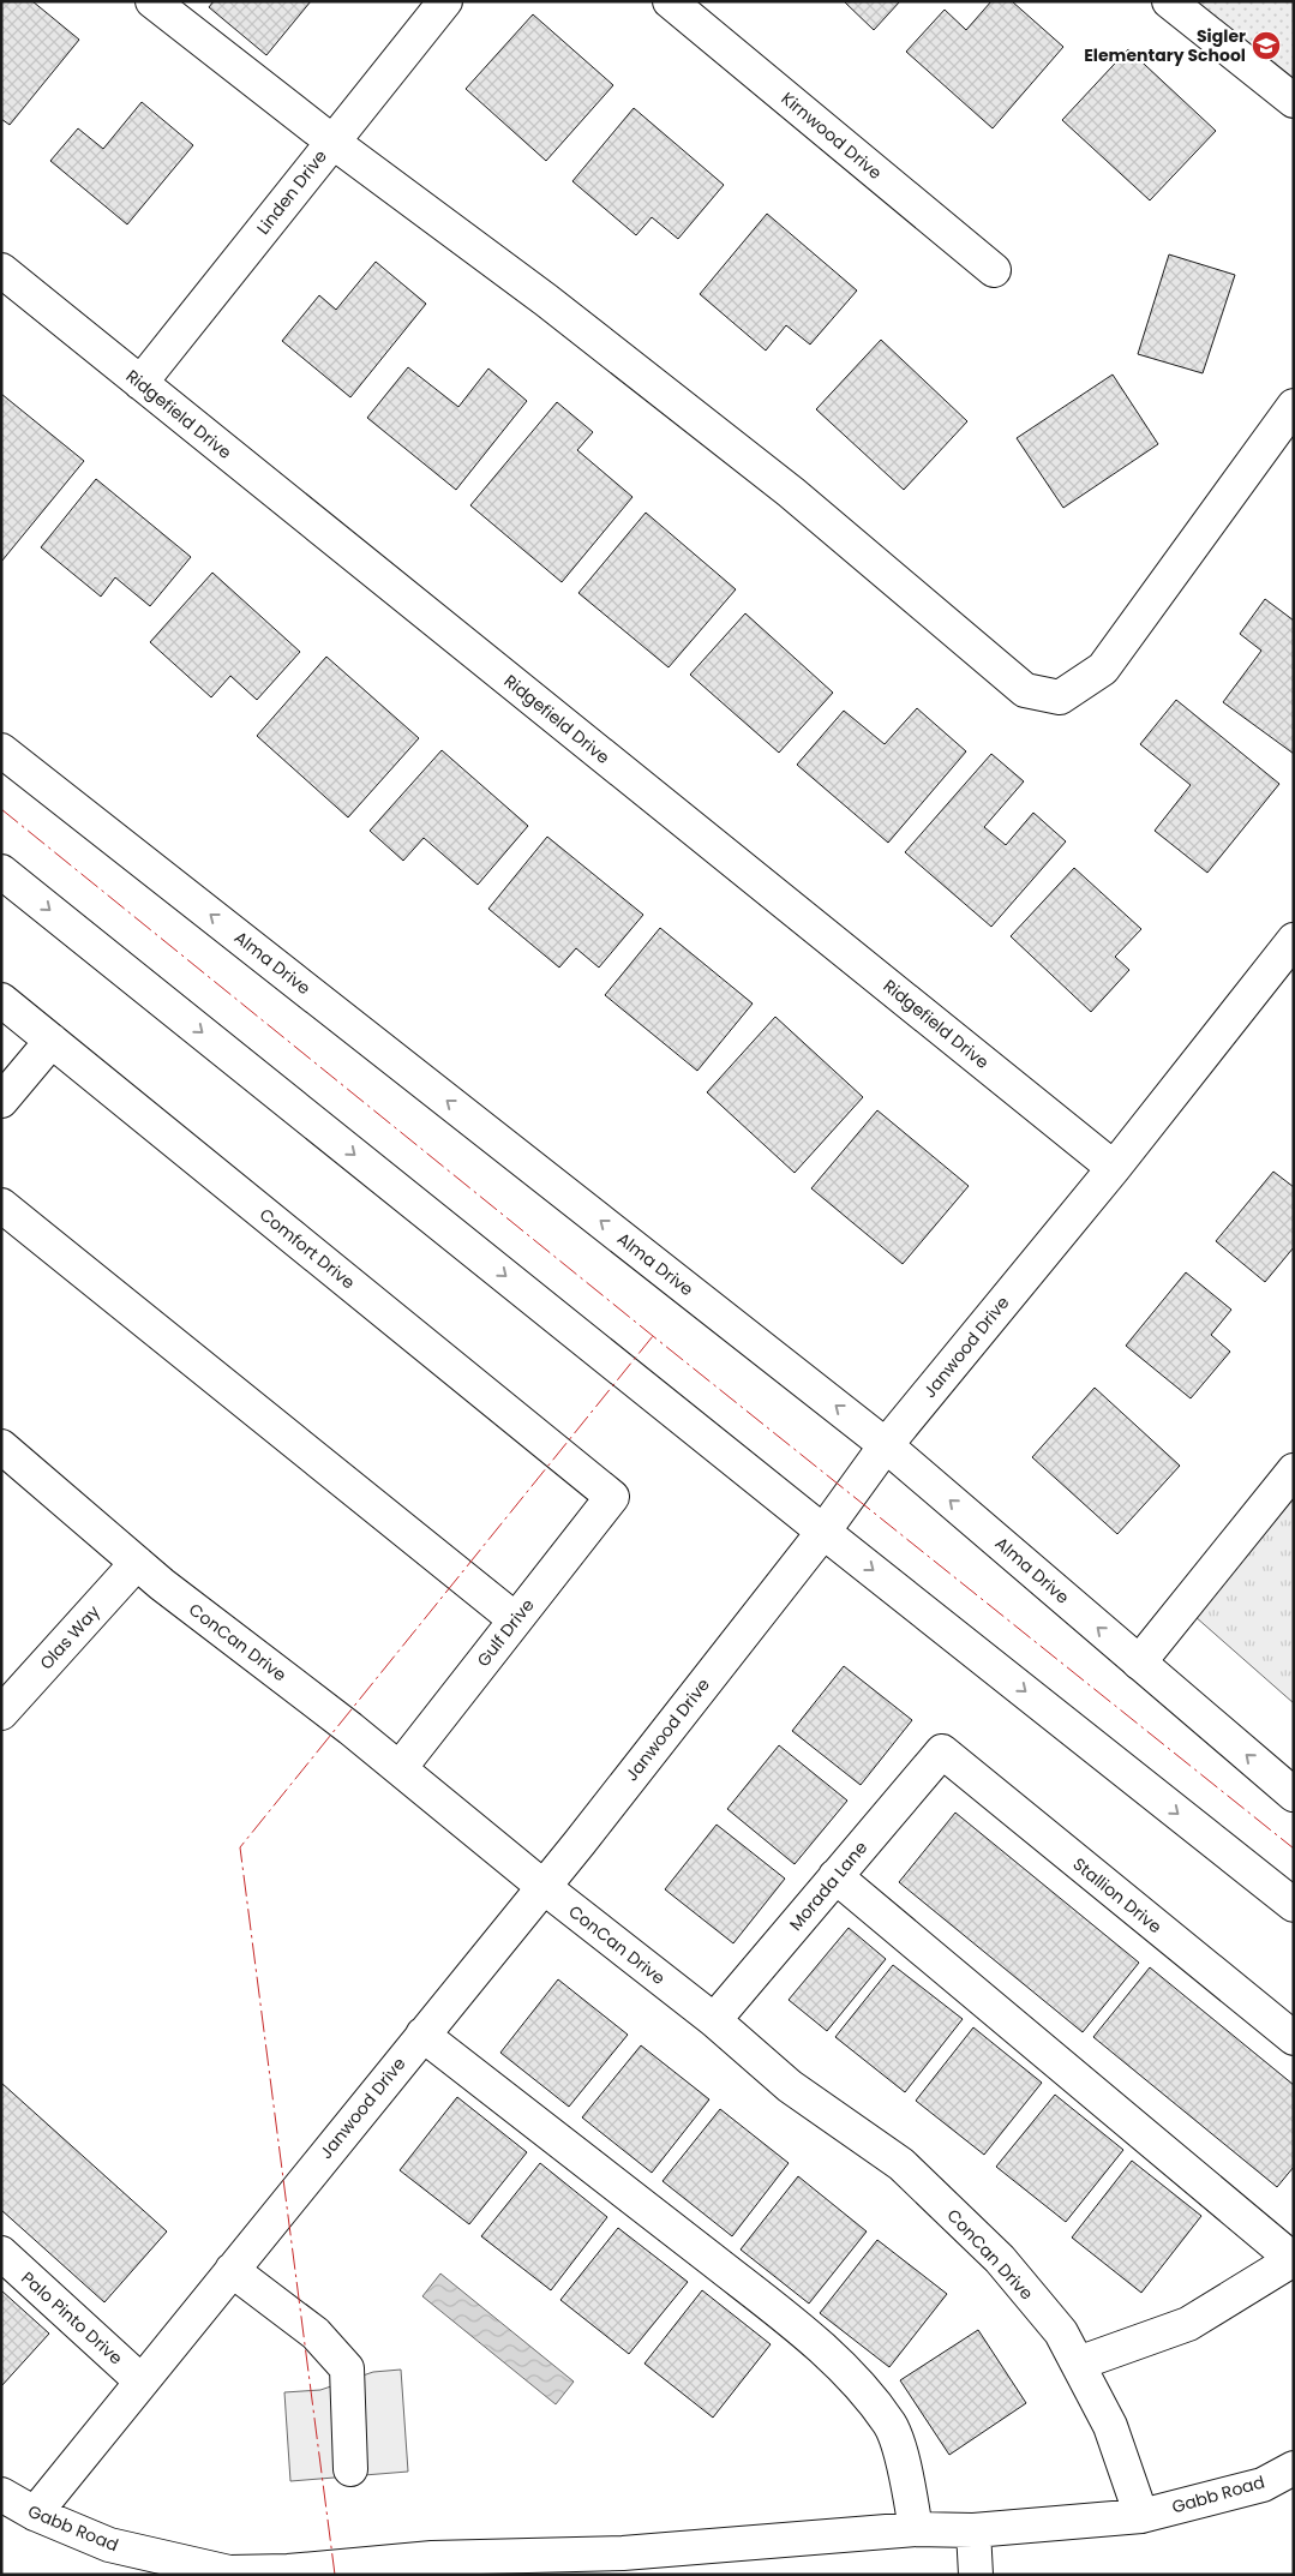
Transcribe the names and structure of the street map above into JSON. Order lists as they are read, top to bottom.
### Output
{
  "streets": {
    "street": [
      "Kirnwood Drive",
      "Linden Drive",
      "Ridgefield Drive",
      "Alma Drive",
      "Comfort Drive",
      "Janwood Drive",
      "Gulf Drive",
      "Olas Way",
      "ConCan Drive",
      "Morada Lane",
      "Stallion Drive",
      "Palo Pinto Drive",
      "Gabb Road"
    ]
  },
  "crossings": [
    ["Linden Drive", "Ridgefield Drive"],
    ["Ridgefield Drive", "Janwood Drive"],
    ["Alma Drive", "Janwood Drive"],
    ["Comfort Drive", "Gulf Drive"],
    ["Janwood Drive", "ConCan Drive"],
    ["Janwood Drive", "Palo Pinto Drive"],
    ["Janwood Drive", "Gabb Road"],
    ["Gulf Drive", "ConCan Drive"],
    ["Olas Way", "ConCan Drive"],
    ["ConCan Drive", "Morada Lane"],
    ["ConCan Drive", "Gabb Road"],
    ["Morada Lane", "Stallion Drive"]
  ],
  "places": {
    "school or university": ["Sigler Elementary School"]
  }
}
